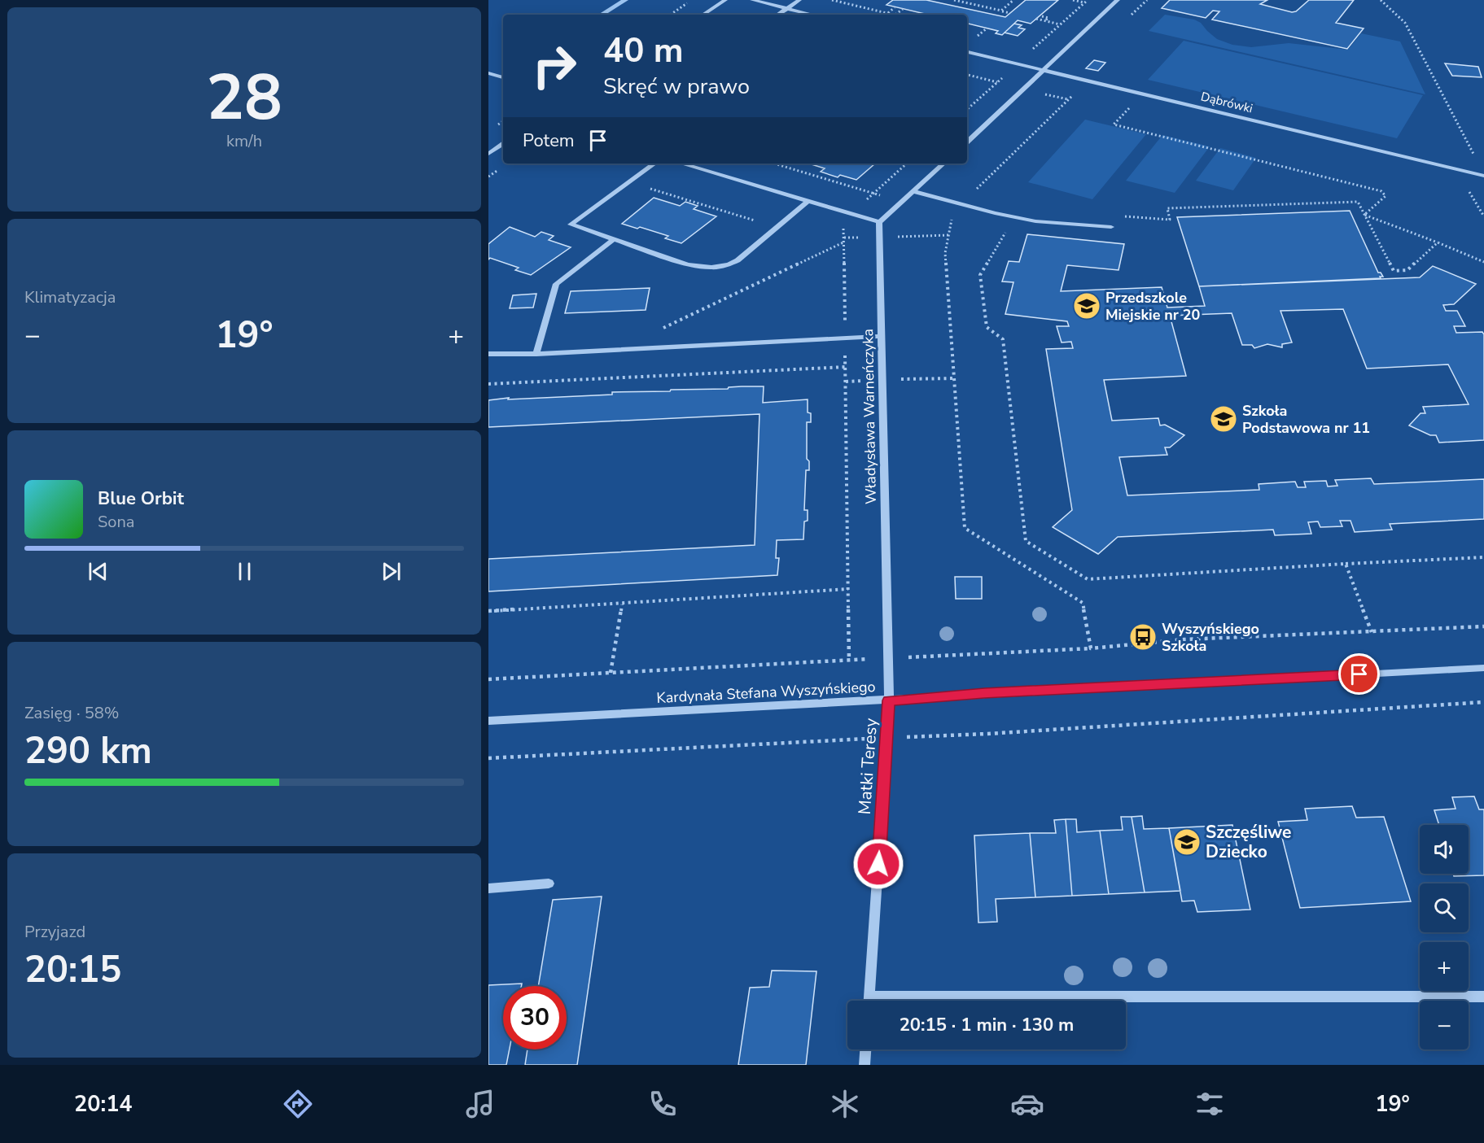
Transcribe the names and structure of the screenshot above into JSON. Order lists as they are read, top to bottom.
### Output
{
  "streets": {
    "street": [
      "Dąbrówki",
      "Władysława Warneńczyka",
      "Kardynała Stefana Wyszyńskiego",
      "Matki Teresy"
    ]
  },
  "crossings": [
    ["Władysława Warneńczyka", "Kardynała Stefana Wyszyńskiego"],
    ["Władysława Warneńczyka", "Matki Teresy"],
    ["Kardynała Stefana Wyszyńskiego", "Matki Teresy"]
  ],
  "places": {
    "school or university": ["Przedszkole Miejskie nr 20", "Szkoła Podstawowa nr 11", "Szczęśliwe Dziecko"],
    "bus stop": ["Wyszyńskiego Szkoła"]
  },
  "page": {
    "tile": [
      ["28", "km/h"],
      "Klimatyzacja",
      ["Zasięg · 58%", "290 km"],
      ["Przyjazd", "20:15"]
    ],
    "turn": ["40 m", "Skręć w prawo"],
    "then": "Potem",
    "heat": ["−", "19°", "+"],
    "song": ["Blue Orbit", "Sona"],
    "map_buttons": ["+", "−"],
    "limit": "30",
    "trip": "20:15 · 1 min · 130 m",
    "tabs": ["20:14", "19°"]
  }
}
